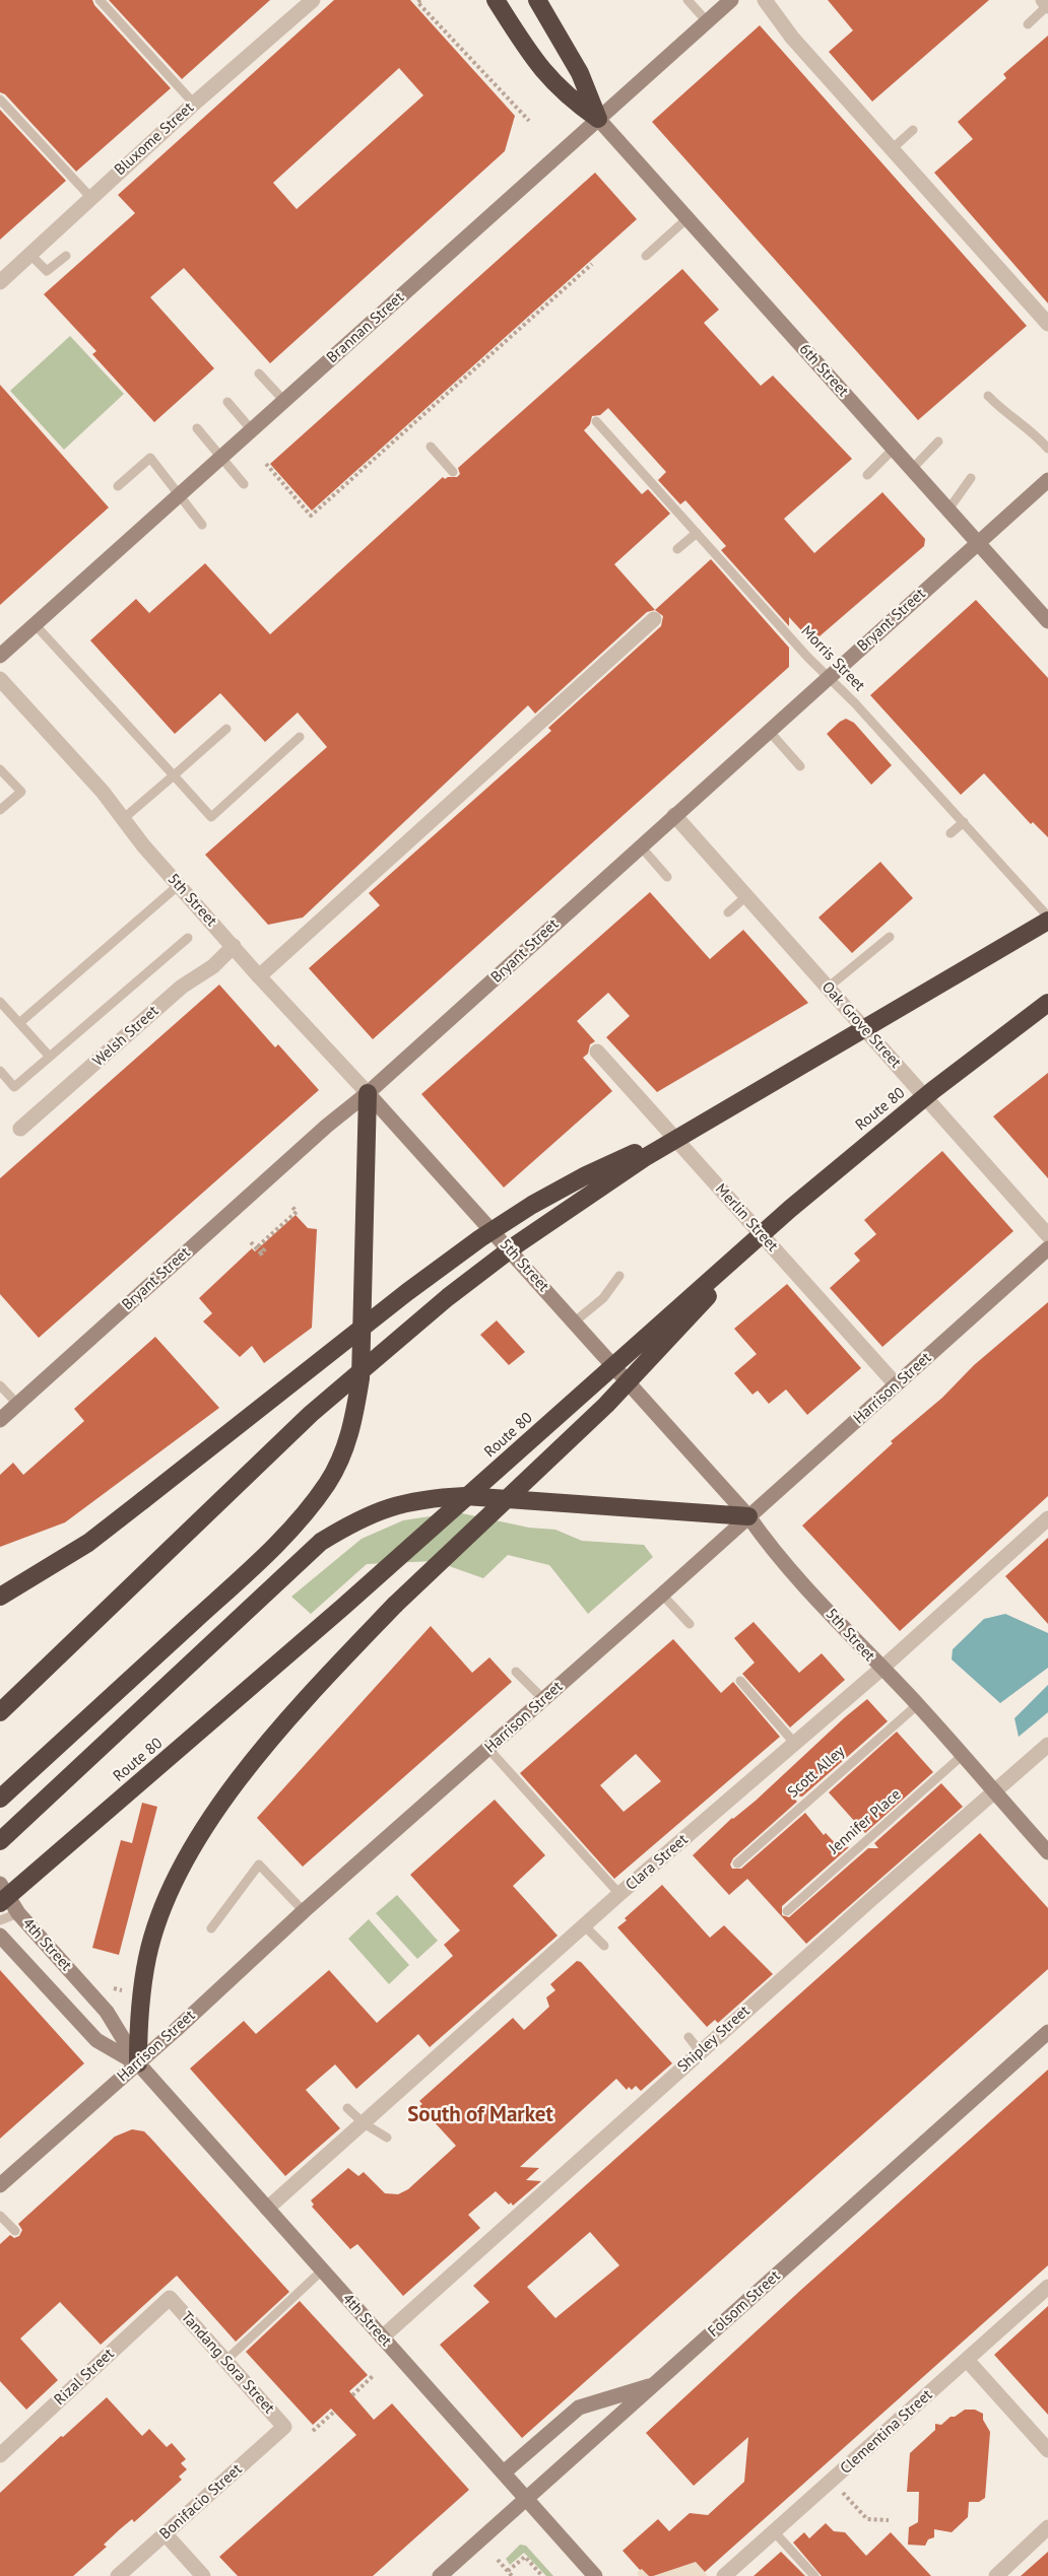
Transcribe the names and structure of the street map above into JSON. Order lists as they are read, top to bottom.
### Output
{
  "streets": {
    "highway": ["Route 80"],
    "main road": [
      "Brannan Street",
      "6th Street",
      "Bryant Street",
      "5th Street",
      "Harrison Street",
      "4th Street",
      "Folsom Street"
    ],
    "street": [
      "Bluxome Street",
      "Oak Grove Street",
      "Welsh Street",
      "Merlin Street",
      "Clara Street",
      "Shipley Street",
      "Tandang Sora Street",
      "Rizal Street",
      "Clementina Street",
      "Bonifacio Street"
    ],
    "lane": ["Morris Street", "Scott Alley", "Jennifer Place"]
  },
  "crossings": [
    ["Brannan Street", "6th Street"],
    ["6th Street", "Bryant Street"],
    ["Bryant Street", "Morris Street"],
    ["Bryant Street", "5th Street"],
    ["Bryant Street", "Oak Grove Street"],
    ["5th Street", "Welsh Street"],
    ["5th Street", "Harrison Street"],
    ["5th Street", "Scott Alley"],
    ["5th Street", "Jennifer Place"],
    ["5th Street", "Clara Street"],
    ["5th Street", "Shipley Street"],
    ["Merlin Street", "Harrison Street"],
    ["Harrison Street", "4th Street"],
    ["Clara Street", "4th Street"],
    ["4th Street", "Shipley Street"],
    ["4th Street", "Folsom Street"],
    ["Tandang Sora Street", "Rizal Street"],
    ["Tandang Sora Street", "Bonifacio Street"]
  ],
  "districts": ["South of Market"]
}
